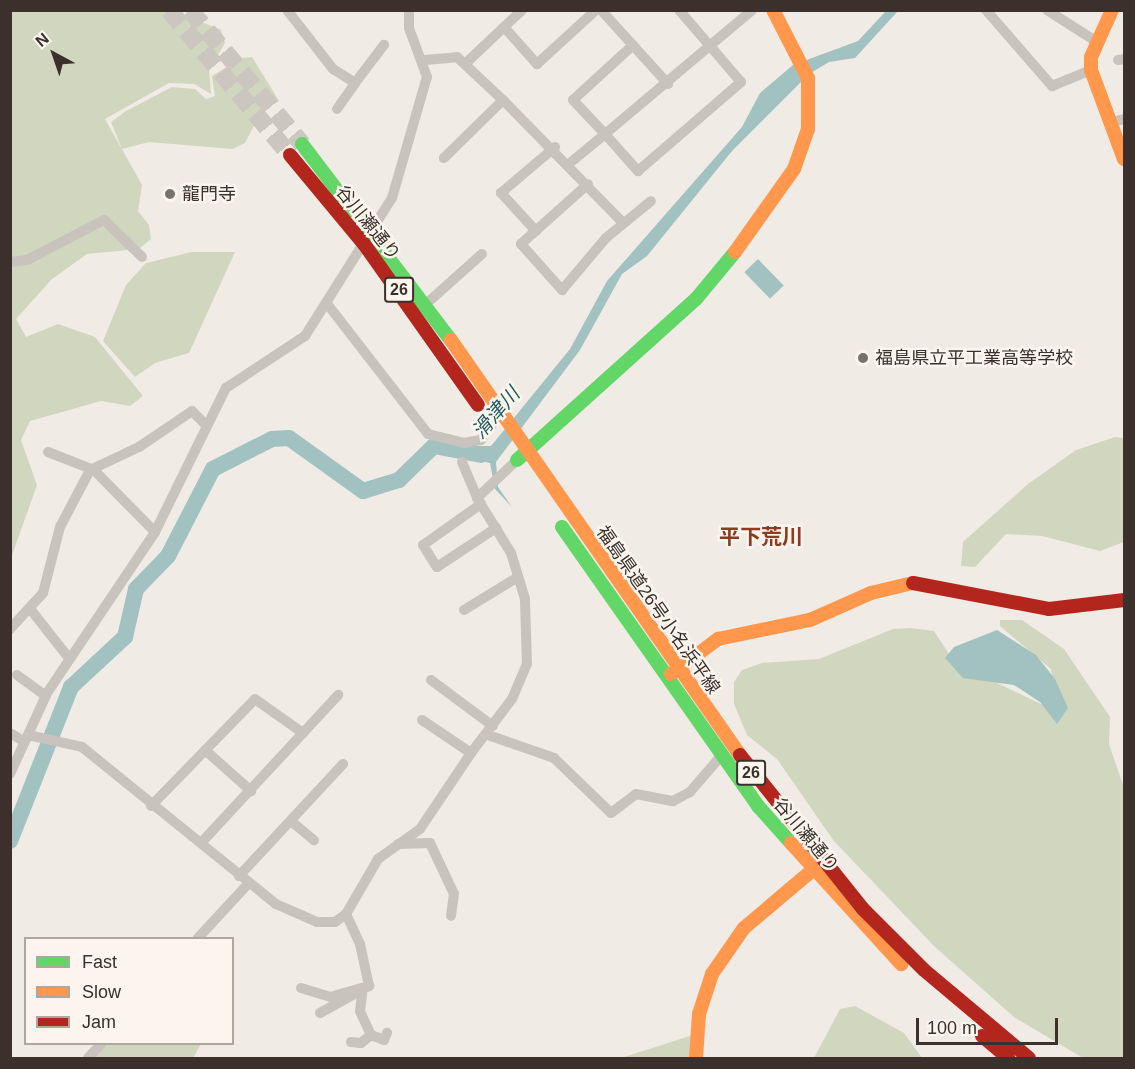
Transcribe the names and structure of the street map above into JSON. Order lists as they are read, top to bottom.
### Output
{
  "streets": {
    "main road": ["谷川瀬通り", "26", "福島県道26号小名浜平線"]
  },
  "crossings": [
    ["谷川瀬通り", "福島県道26号小名浜平線"]
  ],
  "districts": ["平下荒川"],
  "water": ["滑津川"],
  "places": ["龍門寺", "福島県立平工業高等学校"],
  "legend": ["Fast", "Slow", "Jam"],
  "scale_bar": "100 m",
  "north": "top left"
}
